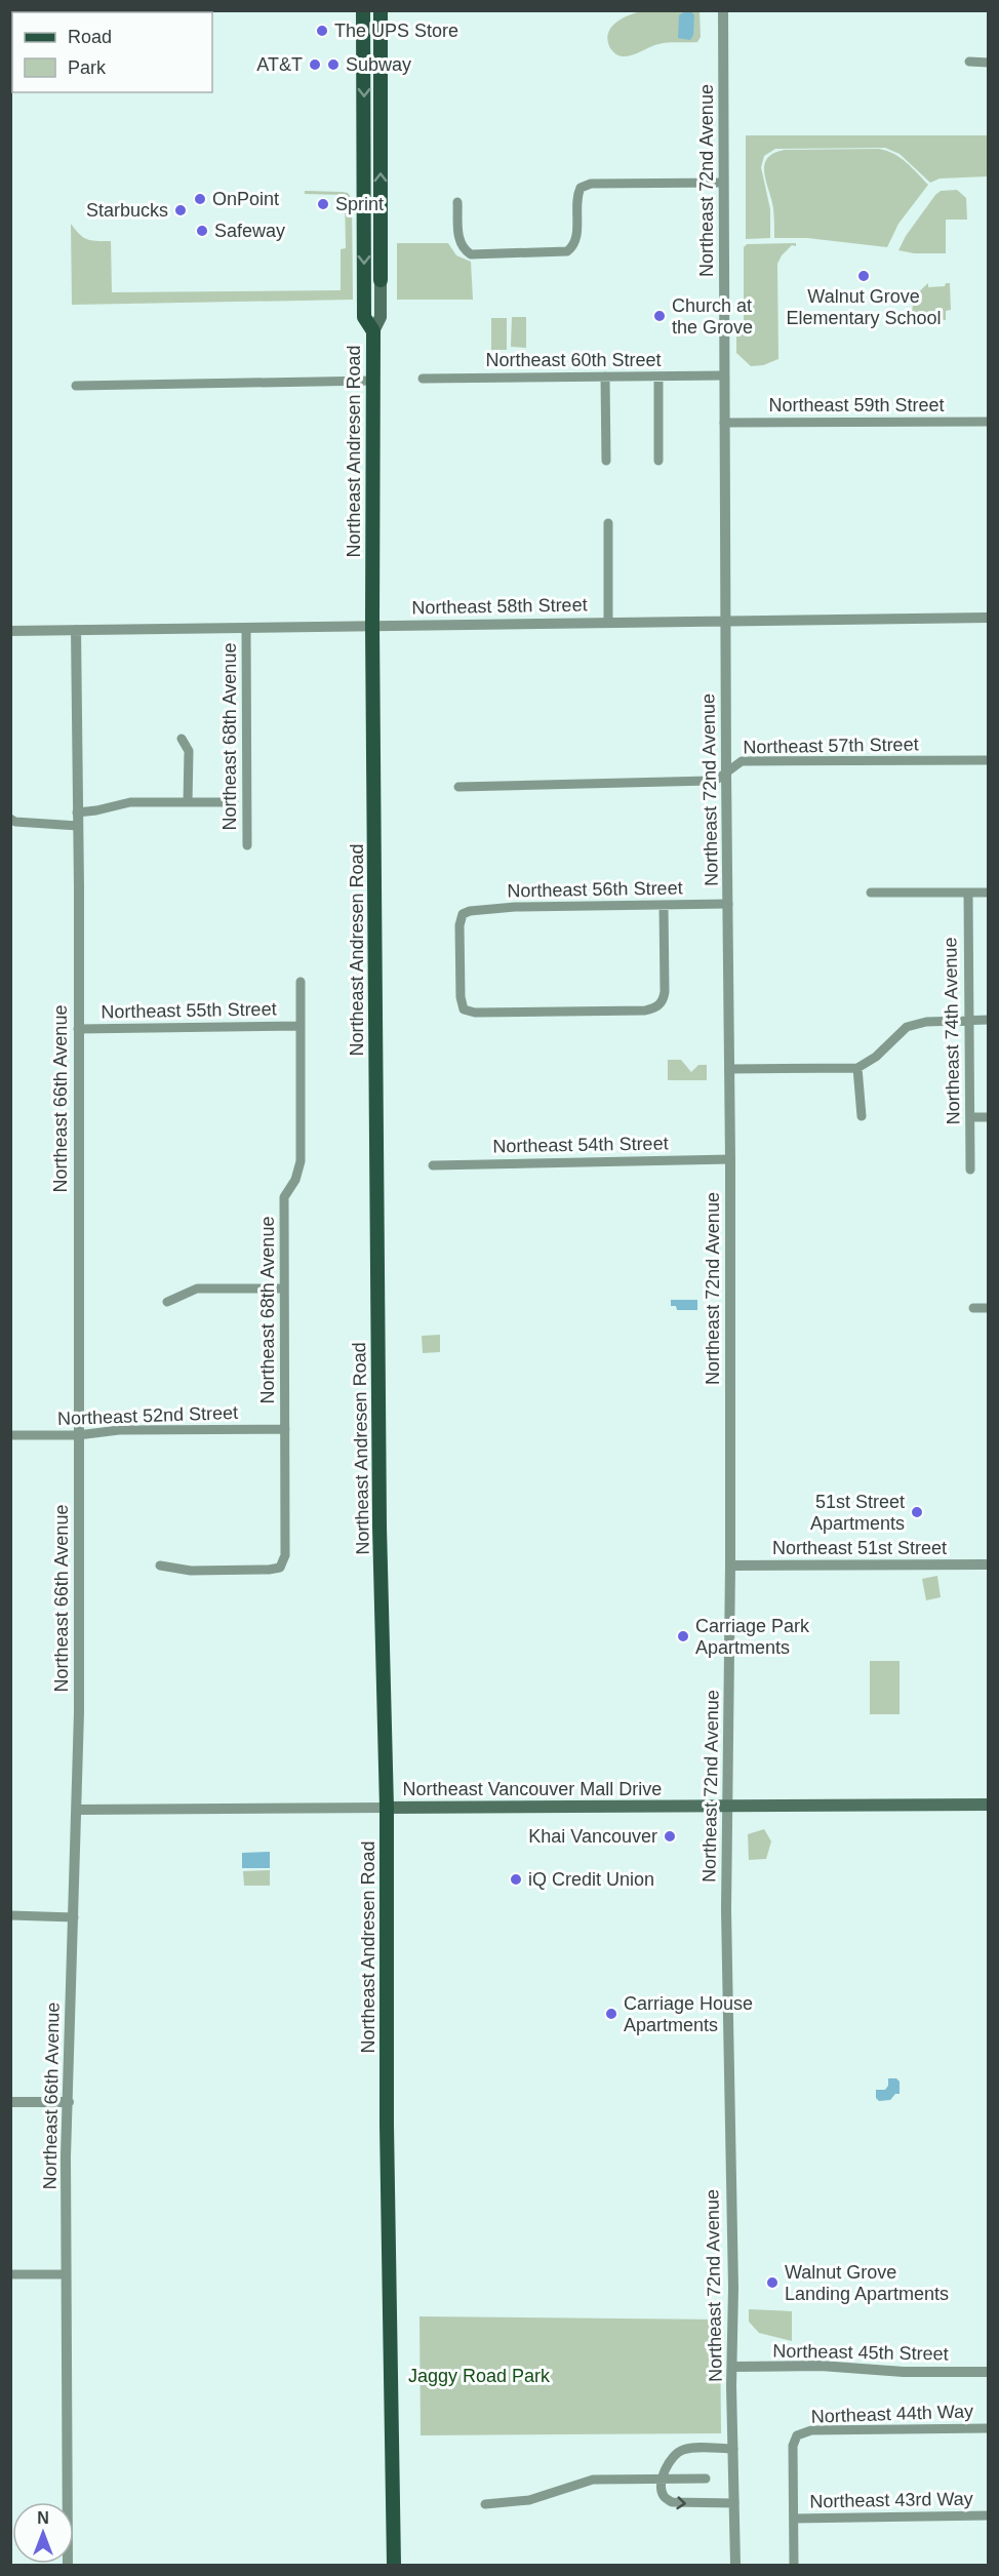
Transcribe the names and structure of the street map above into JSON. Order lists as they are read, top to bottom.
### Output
{
  "streets": {
    "main road": ["Northeast Andresen Road", "Northeast Vancouver Mall Drive"],
    "street": [
      "Northeast 72nd Avenue",
      "Northeast 60th Street",
      "Northeast 59th Street",
      "Northeast 58th Street",
      "Northeast 68th Avenue",
      "Northeast 57th Street",
      "Northeast 56th Street",
      "Northeast 55th Street",
      "Northeast 74th Avenue",
      "Northeast 66th Avenue",
      "Northeast 54th Street",
      "Northeast 52nd Street",
      "Northeast 51st Street",
      "Northeast 45th Street",
      "Northeast 44th Way",
      "Northeast 43rd Way"
    ]
  },
  "crossings": [
    ["Northeast 72nd Avenue", "Northeast 60th Street"],
    ["Northeast 72nd Avenue", "Northeast 59th Street"],
    ["Northeast 72nd Avenue", "Northeast 58th Street"],
    ["Northeast 72nd Avenue", "Northeast 57th Street"],
    ["Northeast 72nd Avenue", "Northeast 56th Street"],
    ["Northeast 72nd Avenue", "Northeast 54th Street"],
    ["Northeast 72nd Avenue", "Northeast 51st Street"],
    ["Northeast 72nd Avenue", "Northeast Vancouver Mall Drive"],
    ["Northeast 72nd Avenue", "Northeast 45th Street"],
    ["Northeast Andresen Road", "Northeast 58th Street"],
    ["Northeast Andresen Road", "Northeast Vancouver Mall Drive"],
    ["Northeast 58th Street", "Northeast 68th Avenue"],
    ["Northeast 58th Street", "Northeast 66th Avenue"],
    ["Northeast 68th Avenue", "Northeast 55th Street"],
    ["Northeast 68th Avenue", "Northeast 52nd Street"],
    ["Northeast 55th Street", "Northeast 66th Avenue"],
    ["Northeast 66th Avenue", "Northeast 52nd Street"],
    ["Northeast 66th Avenue", "Northeast Vancouver Mall Drive"],
    ["Northeast 44th Way", "Northeast 43rd Way"]
  ],
  "parks": ["Jaggy Road Park"],
  "places": [
    "The UPS Store",
    "AT&T",
    "Subway",
    "OnPoint",
    "Sprint",
    "Starbucks",
    "Safeway",
    "Walnut Grove Elementary School",
    "Church at the Grove",
    "51st Street Apartments",
    "Carriage Park Apartments",
    "Khai Vancouver",
    "iQ Credit Union",
    "Carriage House Apartments",
    "Walnut Grove Landing Apartments"
  ],
  "legend": ["Road", "Park"],
  "north": "top"
}
